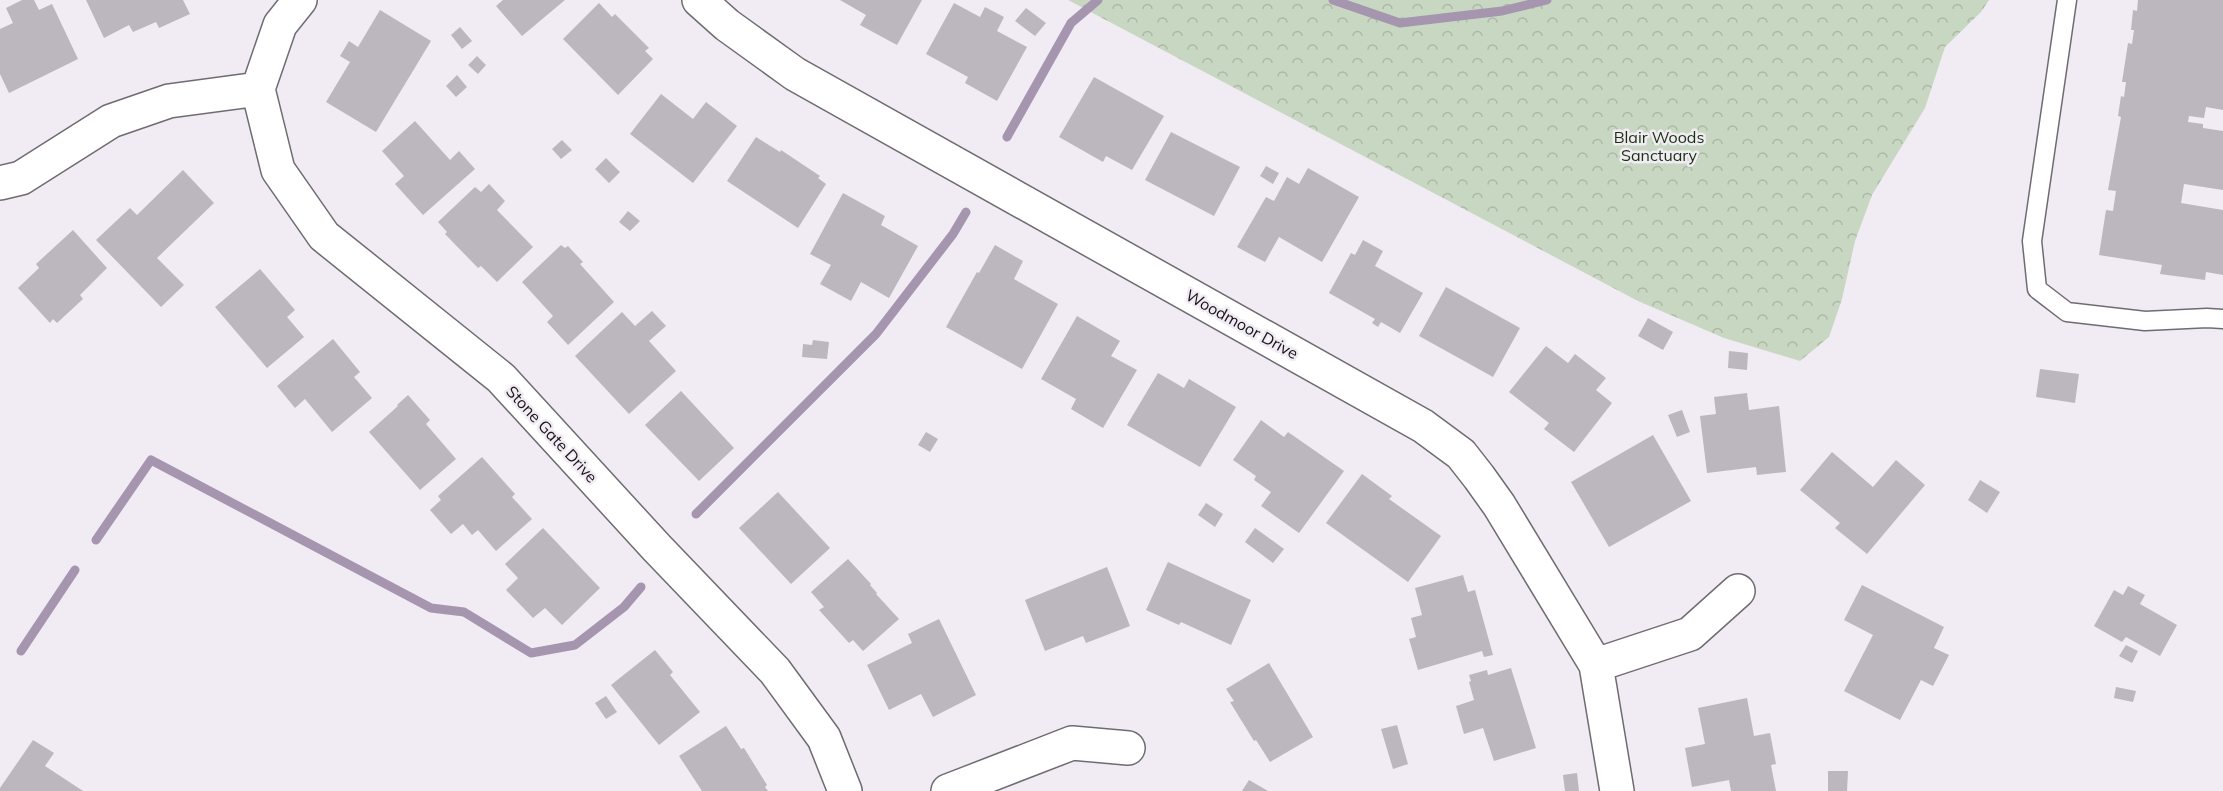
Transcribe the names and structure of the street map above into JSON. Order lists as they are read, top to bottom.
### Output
{
  "streets": {
    "street": ["Woodmoor Drive", "Stone Gate Drive"]
  },
  "parks": ["Blair Woods Sanctuary"]
}
